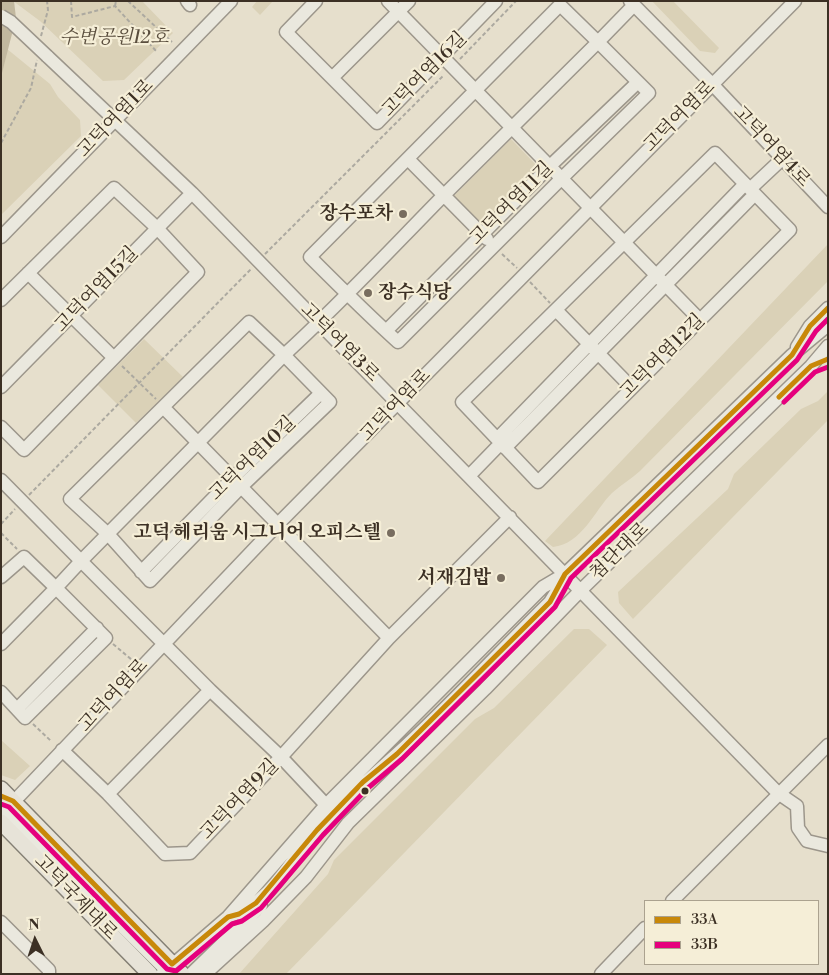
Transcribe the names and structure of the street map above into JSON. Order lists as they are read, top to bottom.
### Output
{
  "streets": {
    "main road": ["고덕국제대로"],
    "street": [
      "고덕여염16길",
      "고덕여염로",
      "고덕여염1로",
      "고덕여염4로",
      "고덕여염11길",
      "고덕여염15길",
      "고덕여염3로",
      "고덕여염12길",
      "고덕여염10길",
      "첨단대로",
      "고덕여염9길"
    ]
  },
  "crossings": [
    ["고덕여염로", "고덕여염4로"],
    ["고덕여염로", "고덕여염3로"],
    ["고덕여염로", "고덕여염9길"],
    ["고덕여염로", "고덕국제대로"],
    ["고덕여염1로", "고덕여염3로"],
    ["고덕여염15길", "고덕여염3로"],
    ["고덕여염3로", "첨단대로"],
    ["고덕여염3로", "고덕여염9길"],
    ["첨단대로", "고덕국제대로"]
  ],
  "parks": ["수변공원12호"],
  "places": [
    "장수포차",
    "장수식당",
    "고덕 헤리움 시그니어 오피스텔",
    "서재김밥"
  ],
  "lines": ["transit line 33A", "transit line 33B"],
  "legend": ["33A", "33B"],
  "north": "top"
}
